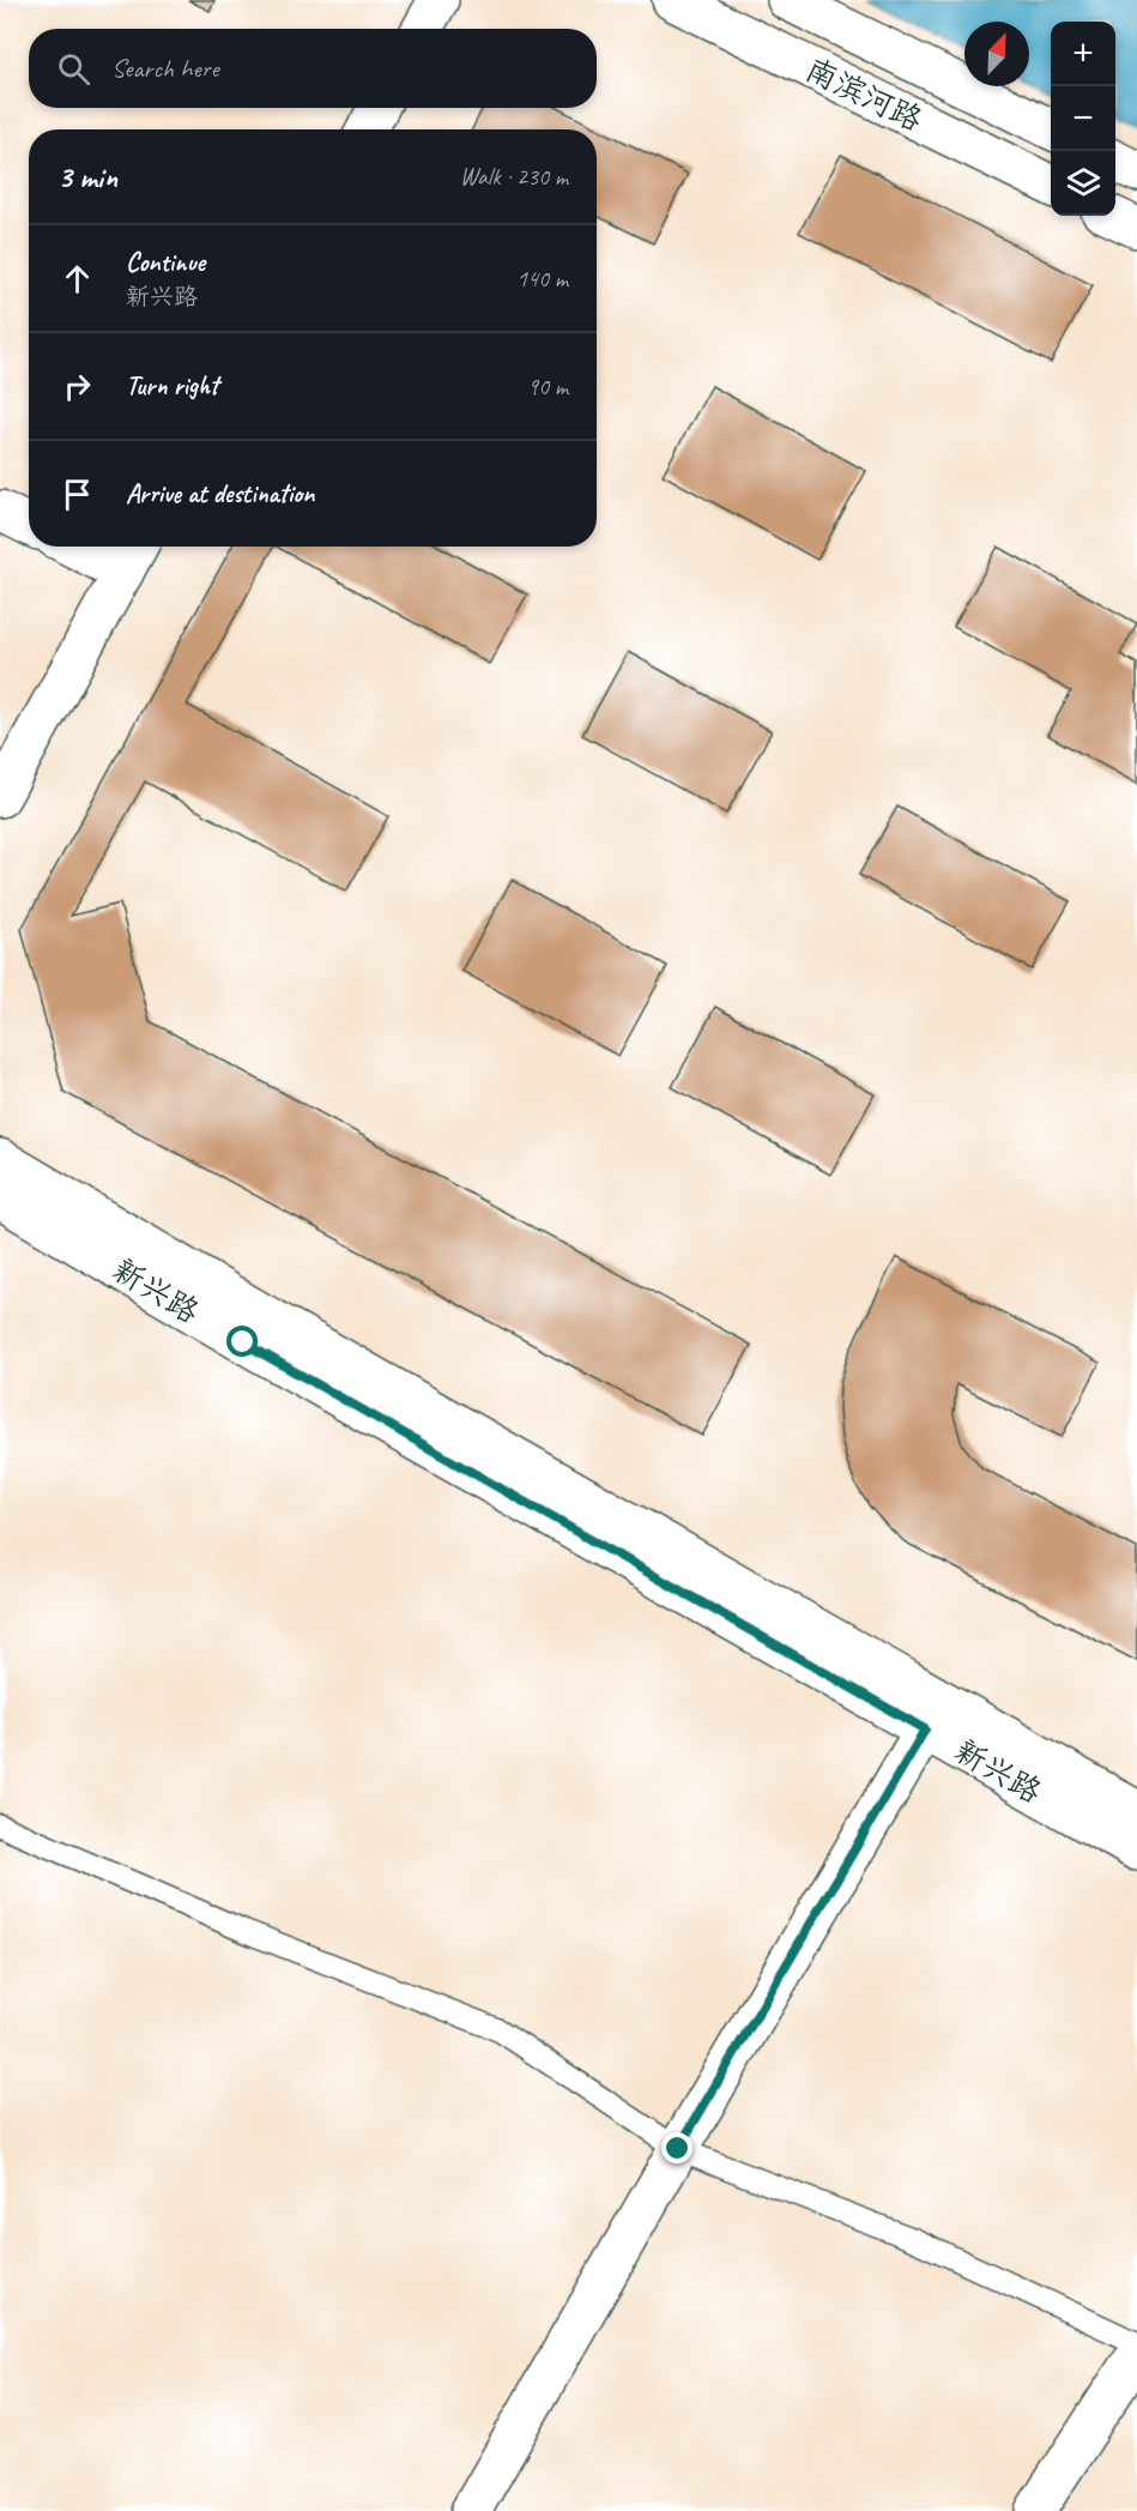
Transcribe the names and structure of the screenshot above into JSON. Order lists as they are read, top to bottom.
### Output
{
  "streets": {
    "main road": ["南滨河路", "新兴路"]
  },
  "north": "top right",
  "page": {
    "map_buttons": ["+", "−"],
    "search": "Search here",
    "heading": ["3 min", "Walk · 230 m"],
    "list": [
      ["Continue", "新兴路", "140 m"],
      ["Turn right", "90 m"],
      "Arrive at destination"
    ]
  }
}
